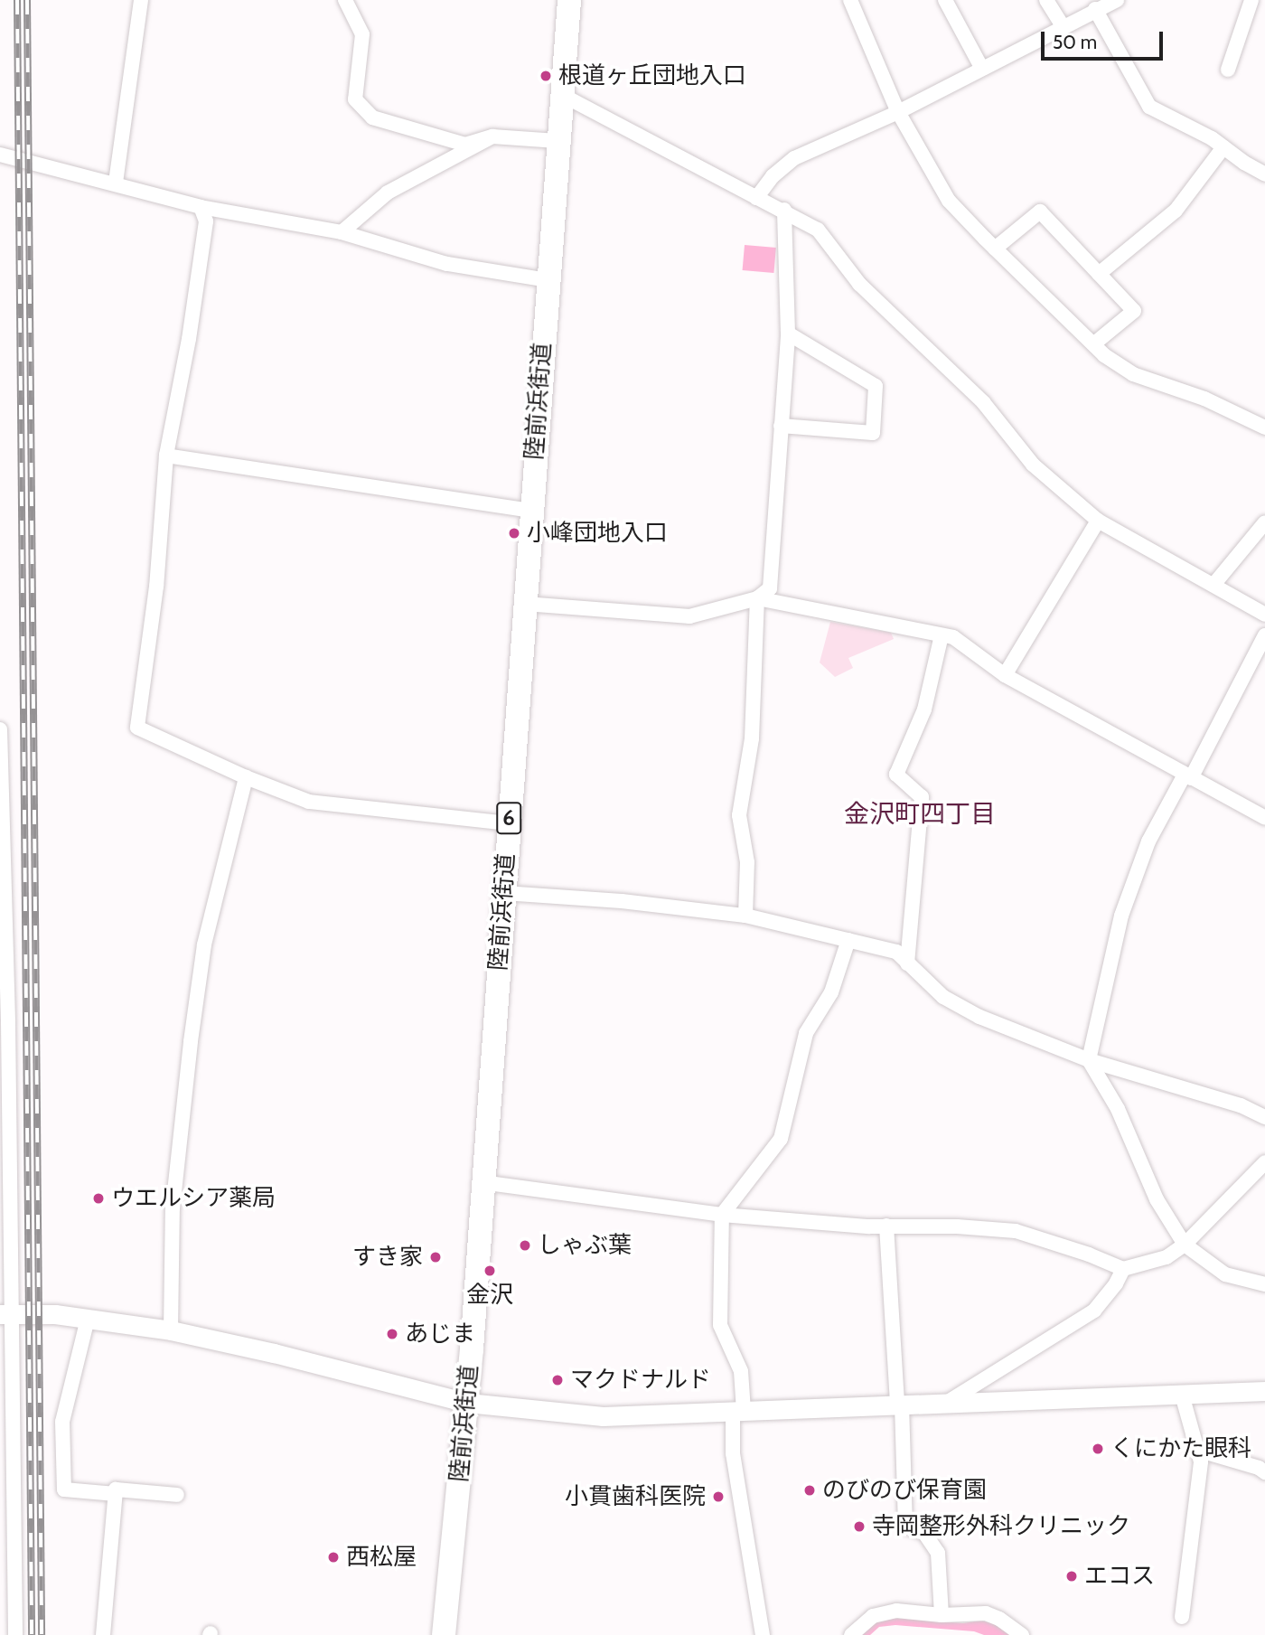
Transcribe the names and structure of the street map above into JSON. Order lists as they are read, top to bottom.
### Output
{
  "streets": {
    "highway": ["陸前浜街道", "6"]
  },
  "districts": ["金沢町四丁目"],
  "places": [
    "根道ヶ丘団地入口",
    "小峰団地入口",
    "ウエルシア薬局",
    "しゃぶ葉",
    "すき家",
    "金沢",
    "あじま",
    "マクドナルド",
    "くにかた眼科",
    "のびのび保育園",
    "小貫歯科医院",
    "寺岡整形外科クリニック",
    "西松屋",
    "エコス"
  ],
  "scale_bar": "50 m"
}
